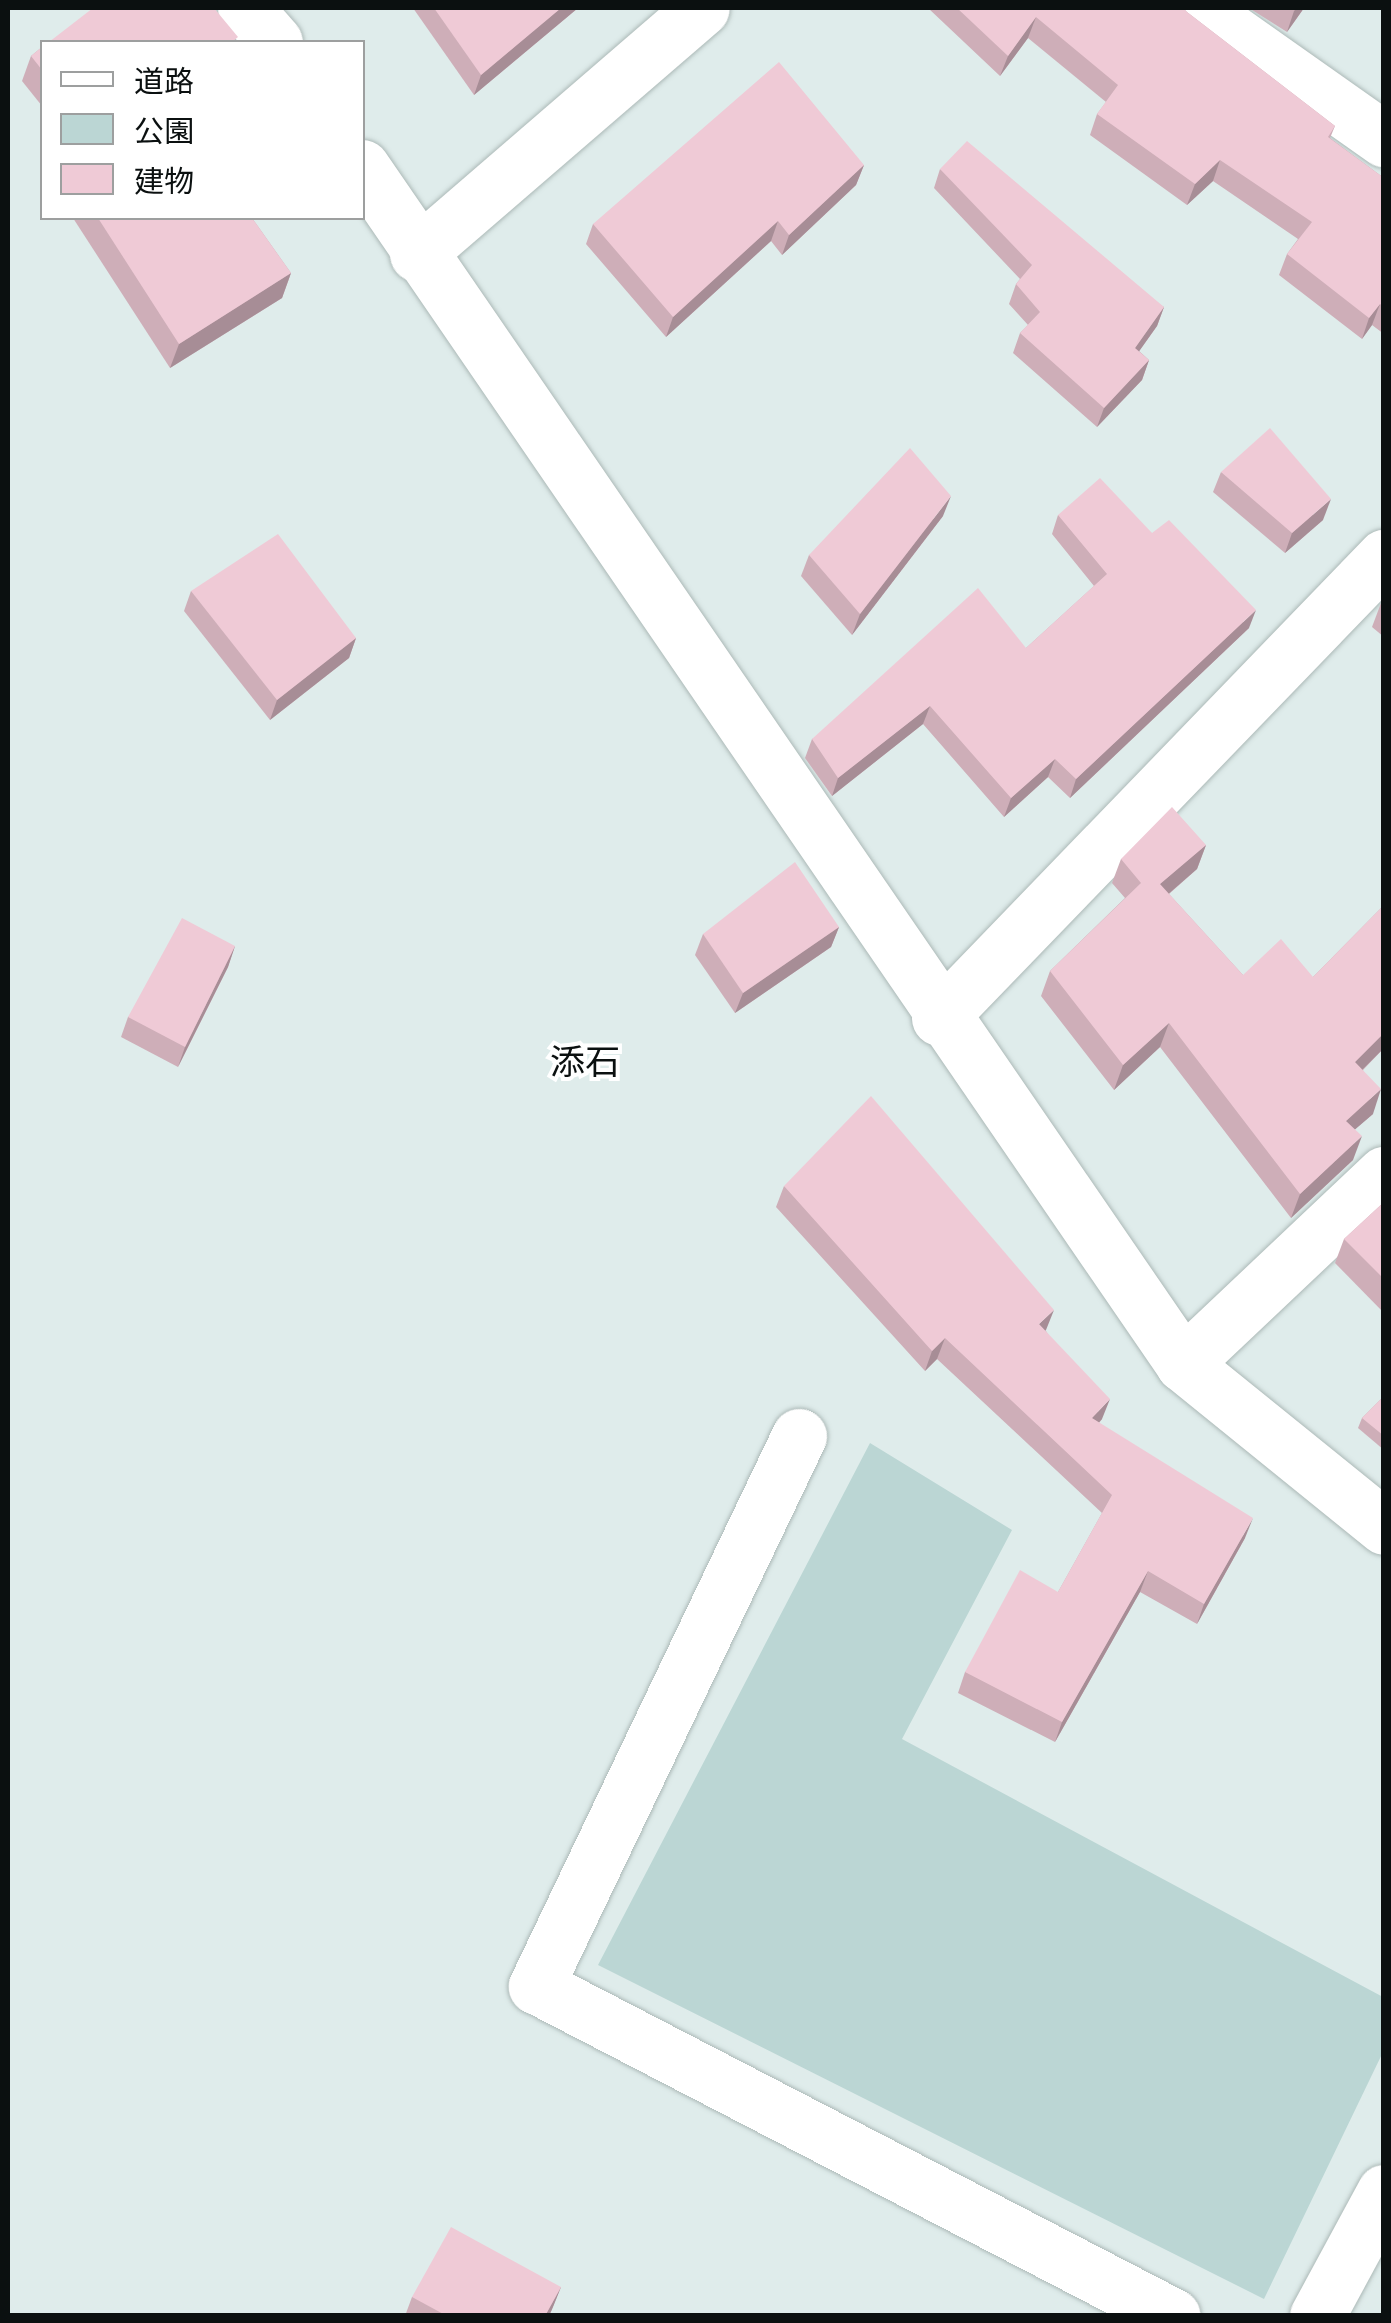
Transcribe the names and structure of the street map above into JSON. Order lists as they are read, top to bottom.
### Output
{
  "districts": ["添石"],
  "legend": ["道路", "公園", "建物"]
}
